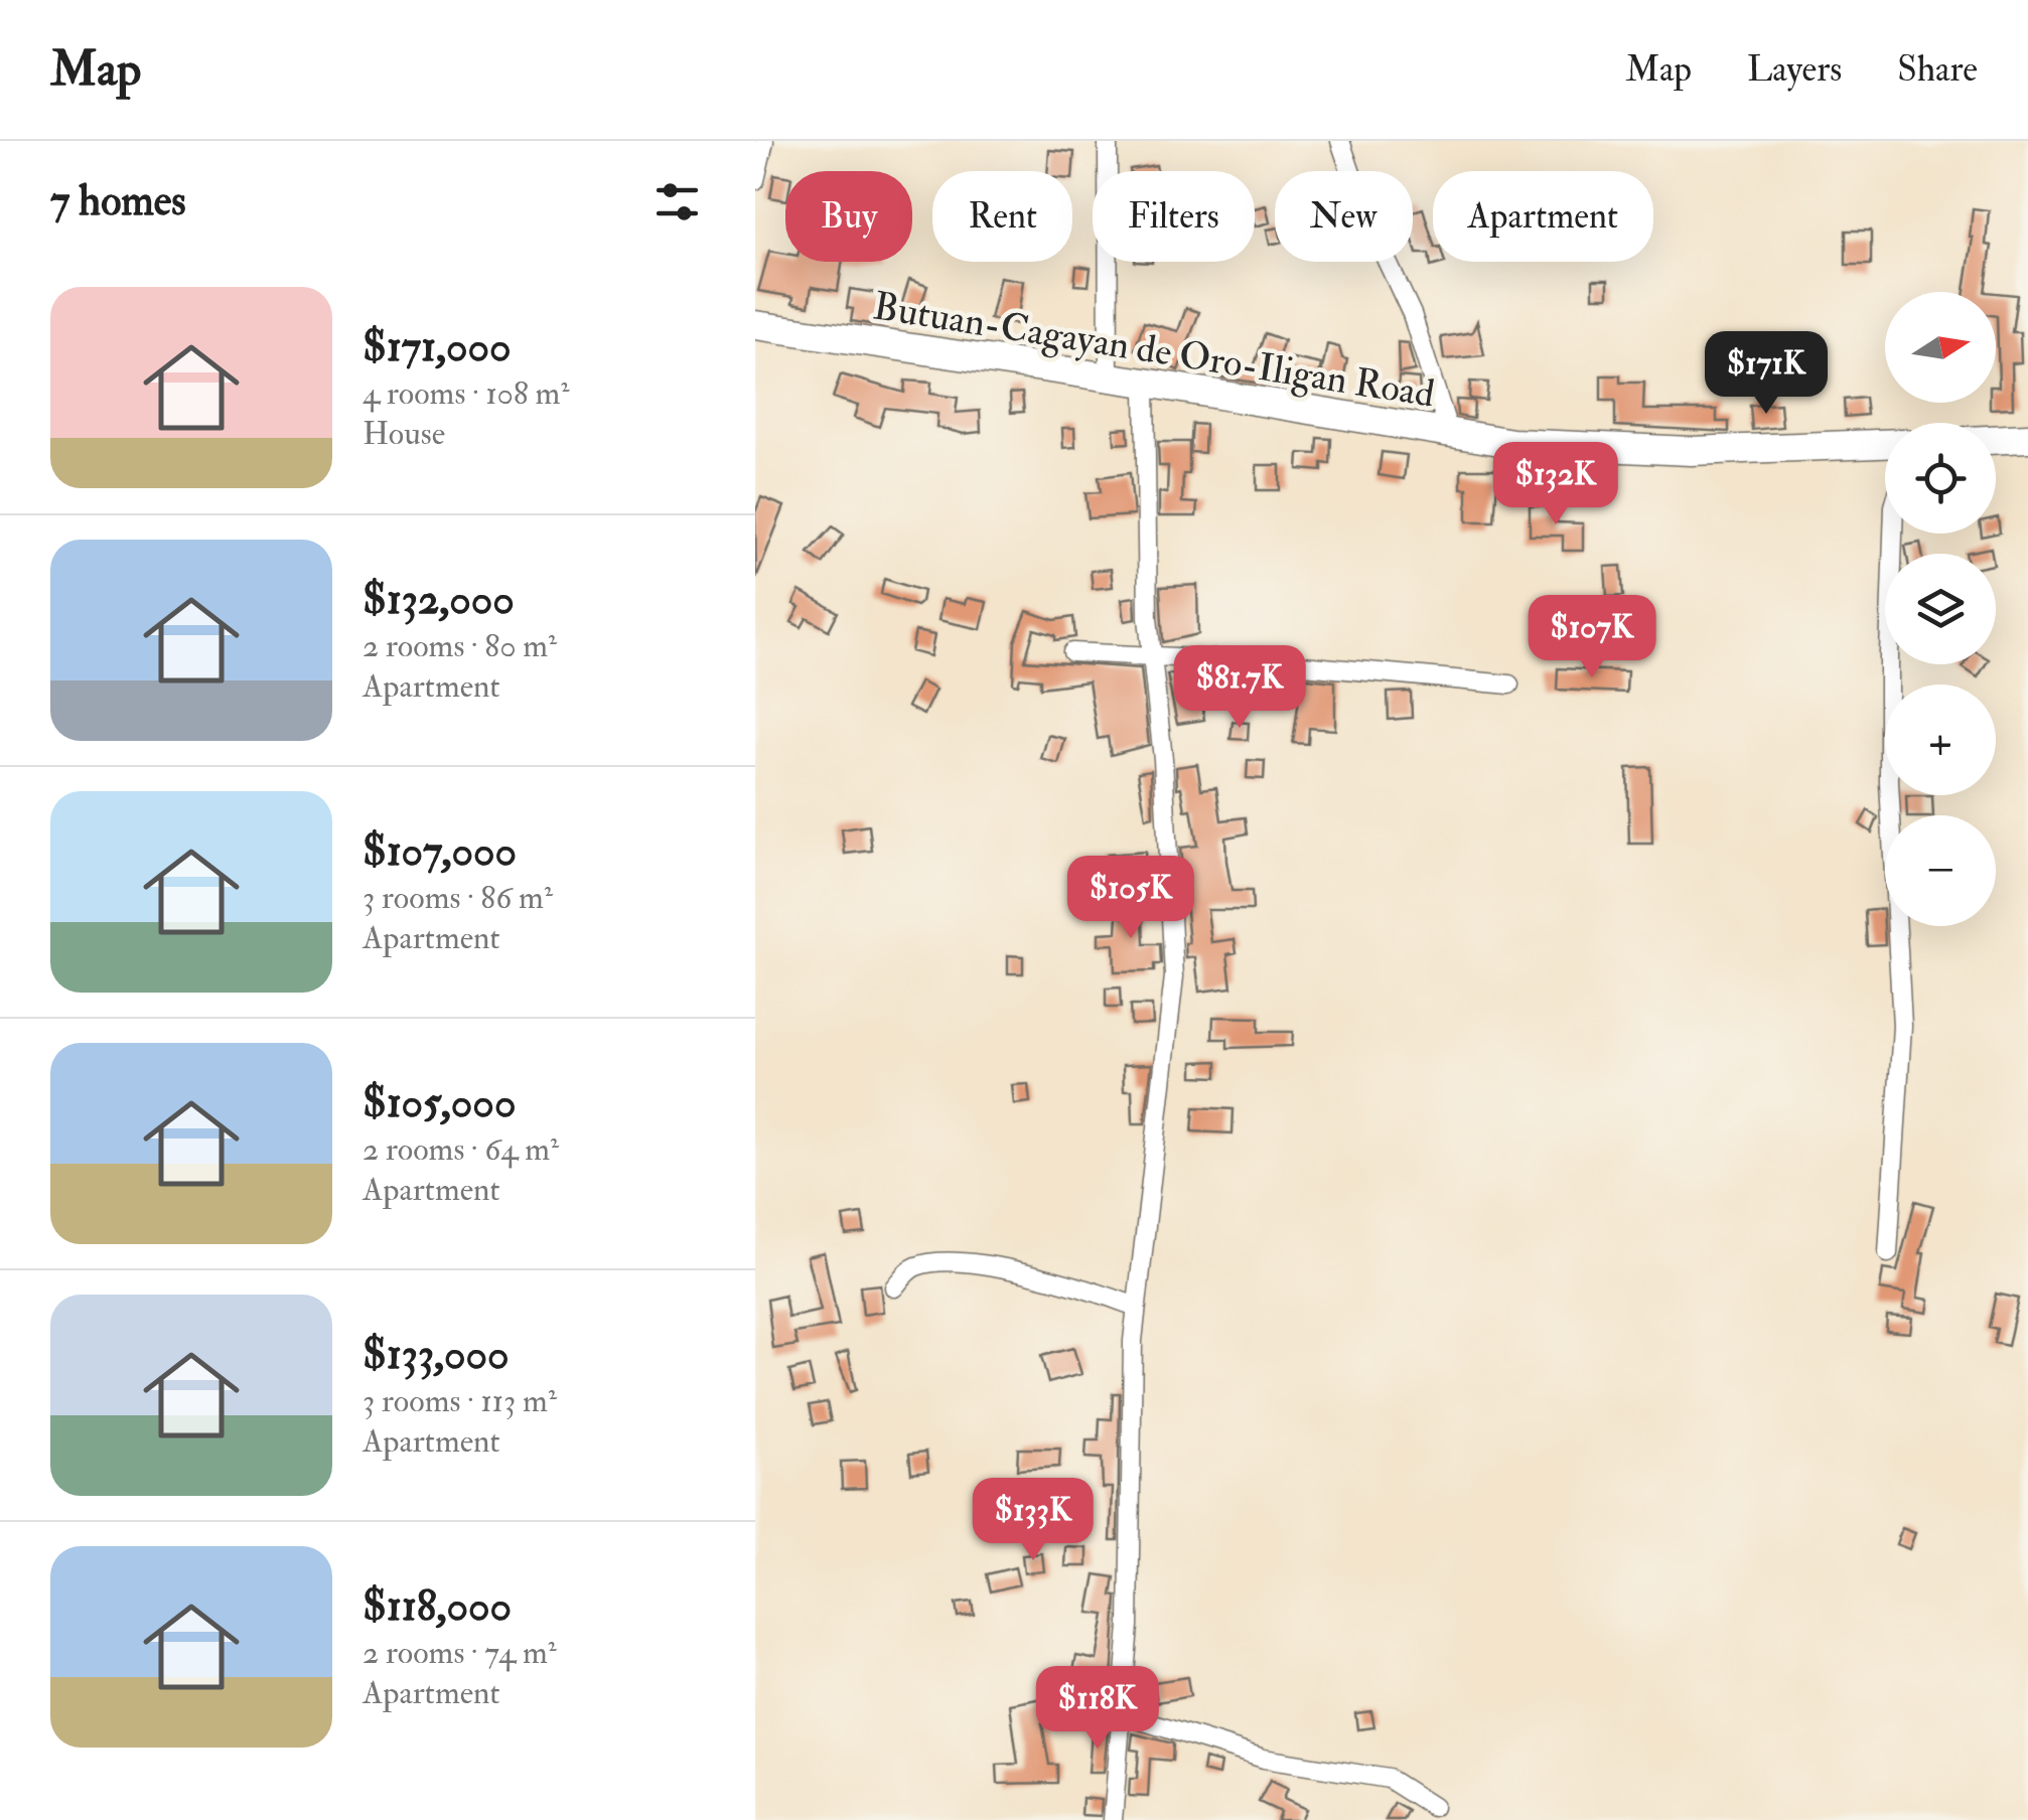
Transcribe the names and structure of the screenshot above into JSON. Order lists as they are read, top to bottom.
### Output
{
  "streets": {
    "highway": ["Butuan-Cagayan de Oro-Iligan Road"]
  },
  "north": "right",
  "page": {
    "header": "Map",
    "nav": ["Map", "Layers", "Share"],
    "heading": "7 homes",
    "chip": [
      "Buy",
      "Rent",
      "Filters",
      "New",
      "Apartment"
    ],
    "list": [
      {
        "name": "$171,000",
        "note": "4 rooms · 108 m² · House"
      },
      {
        "name": "$132,000",
        "note": "2 rooms · 80 m² · Apartment"
      },
      {
        "name": "$107,000",
        "note": "3 rooms · 86 m² · Apartment"
      },
      {
        "name": "$105,000",
        "note": "2 rooms · 64 m² · Apartment"
      },
      {
        "name": "$133,000",
        "note": "3 rooms · 113 m² · Apartment"
      },
      {
        "name": "$118,000",
        "note": "2 rooms · 74 m² · Apartment"
      }
    ],
    "map_buttons": ["+", "−"],
    "price": [
      "$171K",
      "$132K",
      "$107K",
      "$81.7K",
      "$105K",
      "$133K",
      "$118K"
    ]
  }
}
